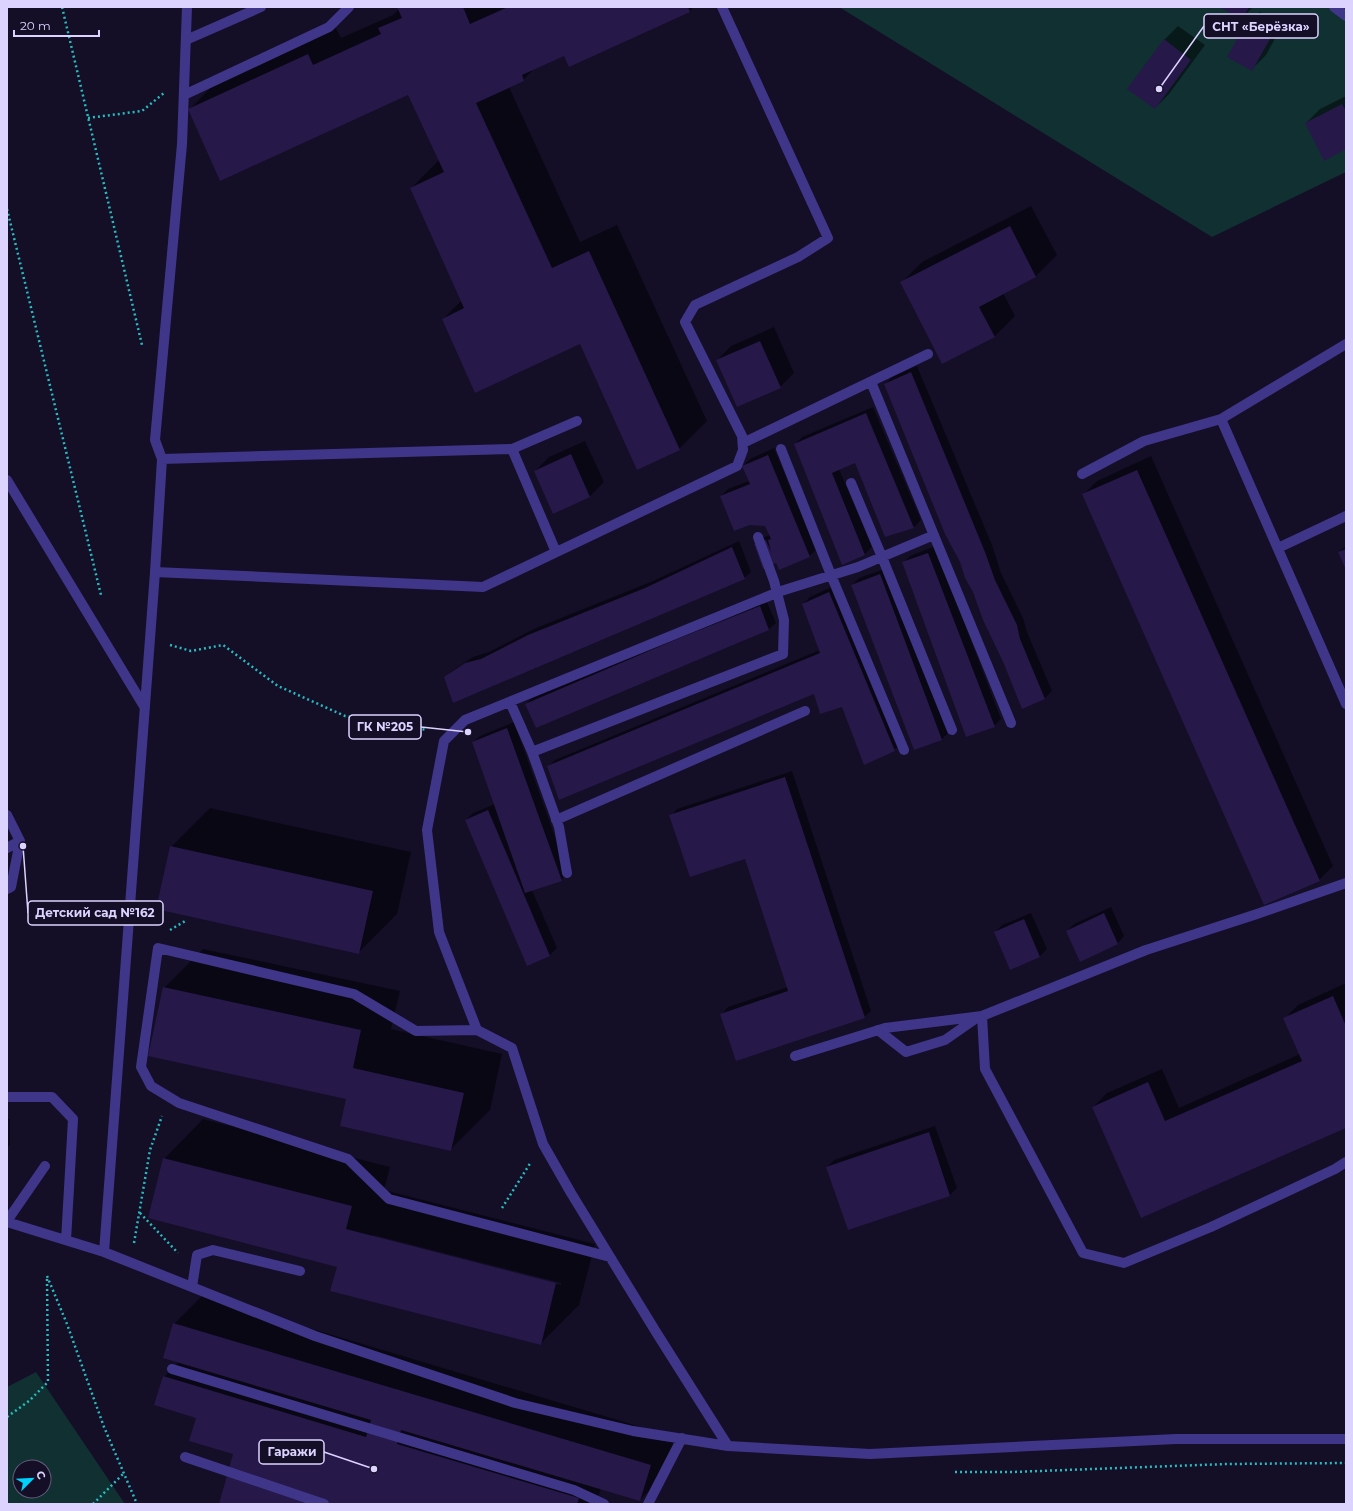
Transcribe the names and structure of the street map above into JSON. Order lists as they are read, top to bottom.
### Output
{
  "places": [
    "СНТ «Берёзка»",
    "ГК №205",
    "Детский сад №162",
    "Гаражи"
  ],
  "scale_bar": "20 m",
  "north": "top right"
}
